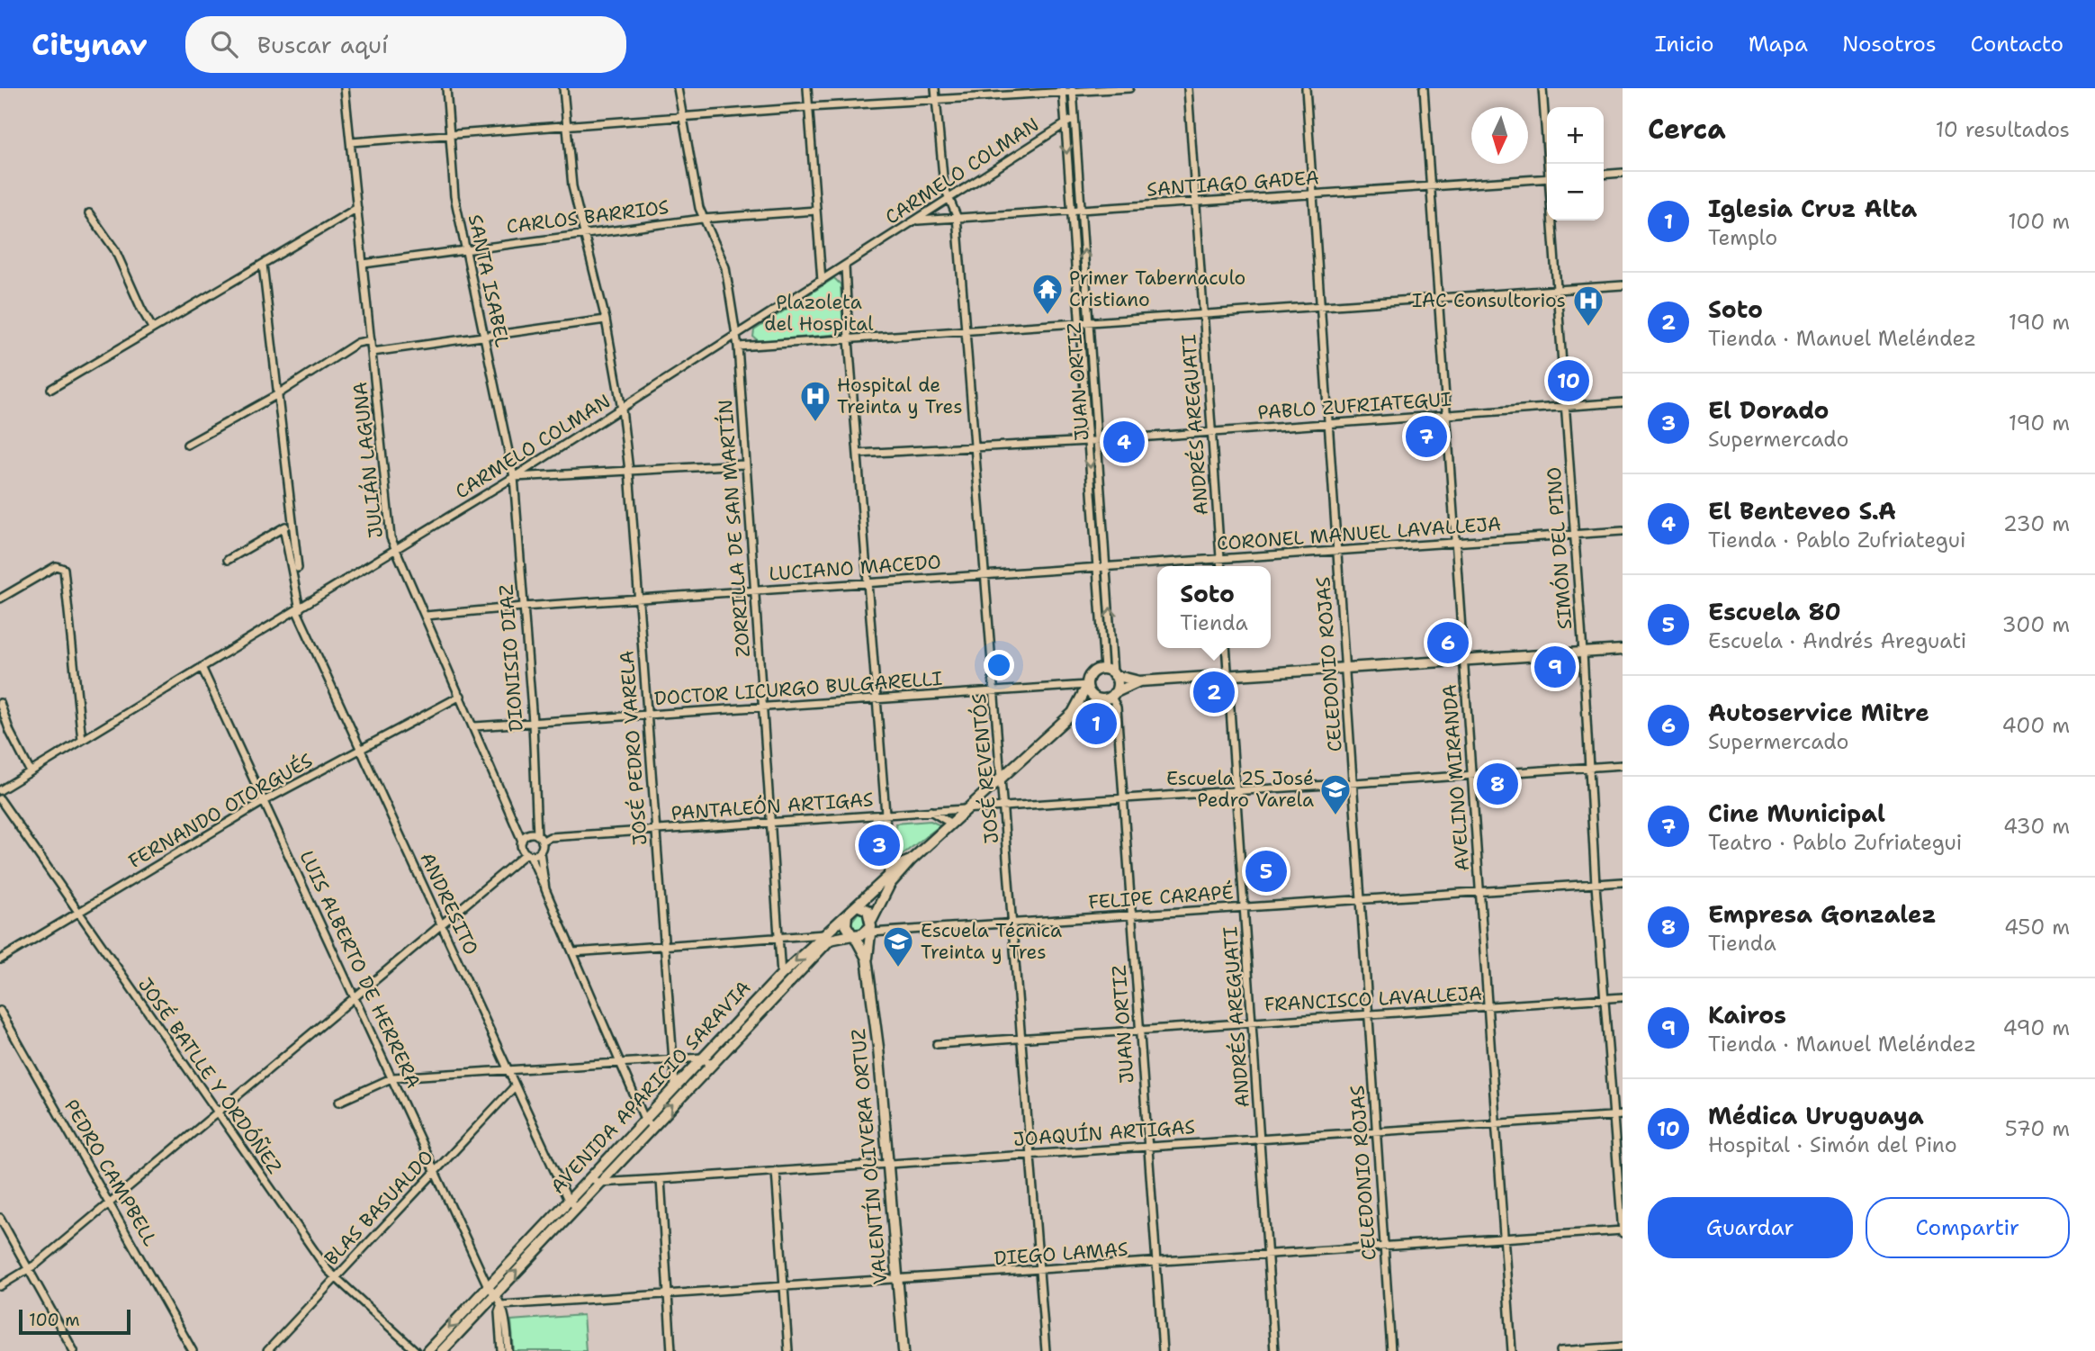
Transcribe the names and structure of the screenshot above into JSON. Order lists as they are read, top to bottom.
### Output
{
  "streets": {
    "street": [
      "CARMELO COLMAN",
      "SANTIAGO GADEA",
      "CARLOS BARRIOS",
      "SANTA ISABEL",
      "JUAN ORTIZ",
      "PABLO ZUFRIATEGUI",
      "ANDRÉS AREGUATI",
      "JULIÁN LAGUNA",
      "ZORRILLA DE SAN MARTÍN",
      "CORONEL MANUEL LAVALLEJA",
      "SIMÓN DEL PINO",
      "LUCIANO MACEDO",
      "DIONISIO DIAZ",
      "CELEDONIO ROJAS",
      "DOCTOR LICURGO BULGARELLI",
      "JOSÉ PEDRO VARELA",
      "JOSÉ REVENTÓS",
      "AVELINO MIRANDA",
      "PANTALEÓN ARTIGAS",
      "FERNANDO OTORGUÉS",
      "FELIPE CARAPÉ",
      "ANDRESITO",
      "LUIS ALBERTO DE HERRERA",
      "FRANCISCO LAVALLEJA",
      "JOSÉ BATLLE Y ORDÓÑEZ",
      "AVENIDA APARICIO SARAVIA",
      "JOAQUÍN ARTIGAS",
      "VALENTÍN OLIVERA ORTUZ",
      "PEDRO CAMPBELL",
      "BLAS BASUALDO",
      "DIEGO LAMAS"
    ]
  },
  "crossings": [
    ["CARMELO COLMAN", "SANTIAGO GADEA"],
    ["CARMELO COLMAN", "SANTA ISABEL"],
    ["CARMELO COLMAN", "JUAN ORTIZ"],
    ["CARMELO COLMAN", "JULIÁN LAGUNA"],
    ["CARMELO COLMAN", "ZORRILLA DE SAN MARTÍN"],
    ["CARMELO COLMAN", "DIONISIO DIAZ"],
    ["CARMELO COLMAN", "JOSÉ PEDRO VARELA"],
    ["CARMELO COLMAN", "JOSÉ REVENTÓS"],
    ["CARMELO COLMAN", "ANDRESITO"],
    ["CARMELO COLMAN", "LUIS ALBERTO DE HERRERA"],
    ["SANTIAGO GADEA", "JUAN ORTIZ"],
    ["SANTIAGO GADEA", "ANDRÉS AREGUATI"],
    ["SANTIAGO GADEA", "CELEDONIO ROJAS"],
    ["SANTIAGO GADEA", "JOSÉ REVENTÓS"],
    ["SANTIAGO GADEA", "AVELINO MIRANDA"],
    ["CARLOS BARRIOS", "SANTA ISABEL"],
    ["CARLOS BARRIOS", "JULIÁN LAGUNA"],
    ["CARLOS BARRIOS", "ZORRILLA DE SAN MARTÍN"],
    ["CARLOS BARRIOS", "JOSÉ PEDRO VARELA"],
    ["SANTA ISABEL", "DIONISIO DIAZ"],
    ["JUAN ORTIZ", "PABLO ZUFRIATEGUI"],
    ["JUAN ORTIZ", "CORONEL MANUEL LAVALLEJA"],
    ["JUAN ORTIZ", "LUCIANO MACEDO"],
    ["JUAN ORTIZ", "DOCTOR LICURGO BULGARELLI"],
    ["JUAN ORTIZ", "PANTALEÓN ARTIGAS"],
    ["JUAN ORTIZ", "FELIPE CARAPÉ"],
    ["JUAN ORTIZ", "FRANCISCO LAVALLEJA"],
    ["JUAN ORTIZ", "AVENIDA APARICIO SARAVIA"],
    ["JUAN ORTIZ", "JOAQUÍN ARTIGAS"],
    ["JUAN ORTIZ", "DIEGO LAMAS"],
    ["PABLO ZUFRIATEGUI", "ANDRÉS AREGUATI"],
    ["PABLO ZUFRIATEGUI", "SIMÓN DEL PINO"],
    ["PABLO ZUFRIATEGUI", "CELEDONIO ROJAS"],
    ["PABLO ZUFRIATEGUI", "JOSÉ REVENTÓS"],
    ["PABLO ZUFRIATEGUI", "AVELINO MIRANDA"],
    ["ANDRÉS AREGUATI", "CORONEL MANUEL LAVALLEJA"],
    ["ANDRÉS AREGUATI", "PANTALEÓN ARTIGAS"],
    ["ANDRÉS AREGUATI", "FELIPE CARAPÉ"],
    ["ANDRÉS AREGUATI", "FRANCISCO LAVALLEJA"],
    ["ANDRÉS AREGUATI", "JOAQUÍN ARTIGAS"],
    ["ANDRÉS AREGUATI", "DIEGO LAMAS"],
    ["JULIÁN LAGUNA", "LUCIANO MACEDO"],
    ["JULIÁN LAGUNA", "DIONISIO DIAZ"],
    ["JULIÁN LAGUNA", "DOCTOR LICURGO BULGARELLI"],
    ["JULIÁN LAGUNA", "PANTALEÓN ARTIGAS"],
    ["JULIÁN LAGUNA", "FERNANDO OTORGUÉS"],
    ["ZORRILLA DE SAN MARTÍN", "LUCIANO MACEDO"],
    ["ZORRILLA DE SAN MARTÍN", "DOCTOR LICURGO BULGARELLI"],
    ["ZORRILLA DE SAN MARTÍN", "PANTALEÓN ARTIGAS"],
    ["ZORRILLA DE SAN MARTÍN", "AVENIDA APARICIO SARAVIA"],
    ["CORONEL MANUEL LAVALLEJA", "SIMÓN DEL PINO"],
    ["CORONEL MANUEL LAVALLEJA", "LUCIANO MACEDO"],
    ["CORONEL MANUEL LAVALLEJA", "CELEDONIO ROJAS"],
    ["CORONEL MANUEL LAVALLEJA", "AVELINO MIRANDA"],
    ["SIMÓN DEL PINO", "PANTALEÓN ARTIGAS"],
    ["SIMÓN DEL PINO", "FELIPE CARAPÉ"],
    ["SIMÓN DEL PINO", "FRANCISCO LAVALLEJA"],
    ["SIMÓN DEL PINO", "JOAQUÍN ARTIGAS"],
    ["SIMÓN DEL PINO", "DIEGO LAMAS"],
    ["LUCIANO MACEDO", "DIONISIO DIAZ"],
    ["LUCIANO MACEDO", "JOSÉ PEDRO VARELA"],
    ["LUCIANO MACEDO", "JOSÉ REVENTÓS"],
    ["DIONISIO DIAZ", "DOCTOR LICURGO BULGARELLI"],
    ["DIONISIO DIAZ", "PANTALEÓN ARTIGAS"],
    ["CELEDONIO ROJAS", "PANTALEÓN ARTIGAS"],
    ["CELEDONIO ROJAS", "FELIPE CARAPÉ"],
    ["CELEDONIO ROJAS", "FRANCISCO LAVALLEJA"],
    ["CELEDONIO ROJAS", "JOAQUÍN ARTIGAS"],
    ["CELEDONIO ROJAS", "DIEGO LAMAS"],
    ["DOCTOR LICURGO BULGARELLI", "JOSÉ PEDRO VARELA"],
    ["DOCTOR LICURGO BULGARELLI", "JOSÉ REVENTÓS"],
    ["DOCTOR LICURGO BULGARELLI", "AVENIDA APARICIO SARAVIA"],
    ["JOSÉ PEDRO VARELA", "PANTALEÓN ARTIGAS"],
    ["JOSÉ PEDRO VARELA", "AVENIDA APARICIO SARAVIA"],
    ["JOSÉ REVENTÓS", "PANTALEÓN ARTIGAS"],
    ["JOSÉ REVENTÓS", "FELIPE CARAPÉ"],
    ["JOSÉ REVENTÓS", "FRANCISCO LAVALLEJA"],
    ["JOSÉ REVENTÓS", "AVENIDA APARICIO SARAVIA"],
    ["JOSÉ REVENTÓS", "JOAQUÍN ARTIGAS"],
    ["JOSÉ REVENTÓS", "DIEGO LAMAS"],
    ["AVELINO MIRANDA", "PANTALEÓN ARTIGAS"],
    ["AVELINO MIRANDA", "FELIPE CARAPÉ"],
    ["AVELINO MIRANDA", "FRANCISCO LAVALLEJA"],
    ["AVELINO MIRANDA", "JOAQUÍN ARTIGAS"],
    ["AVELINO MIRANDA", "DIEGO LAMAS"],
    ["PANTALEÓN ARTIGAS", "AVENIDA APARICIO SARAVIA"],
    ["FERNANDO OTORGUÉS", "ANDRESITO"],
    ["FERNANDO OTORGUÉS", "LUIS ALBERTO DE HERRERA"],
    ["FERNANDO OTORGUÉS", "JOSÉ BATLLE Y ORDÓÑEZ"],
    ["FELIPE CARAPÉ", "AVENIDA APARICIO SARAVIA"],
    ["FELIPE CARAPÉ", "VALENTÍN OLIVERA ORTUZ"],
    ["ANDRESITO", "AVENIDA APARICIO SARAVIA"],
    ["ANDRESITO", "BLAS BASUALDO"],
    ["LUIS ALBERTO DE HERRERA", "AVENIDA APARICIO SARAVIA"],
    ["LUIS ALBERTO DE HERRERA", "BLAS BASUALDO"],
    ["JOSÉ BATLLE Y ORDÓÑEZ", "BLAS BASUALDO"],
    ["AVENIDA APARICIO SARAVIA", "JOAQUÍN ARTIGAS"],
    ["AVENIDA APARICIO SARAVIA", "VALENTÍN OLIVERA ORTUZ"],
    ["JOAQUÍN ARTIGAS", "VALENTÍN OLIVERA ORTUZ"],
    ["VALENTÍN OLIVERA ORTUZ", "DIEGO LAMAS"]
  ],
  "parks": ["Plazoleta del Hospital"],
  "places": {
    "temple": ["Primer Tabernaculo Cristiano"],
    "hospital": ["IAC Consultorios", "Hospital de Treinta y Tres"],
    "school or university": ["Escuela 25 José Pedro Varela", "Escuela Técnica Treinta y Tres"]
  },
  "scale_bar": "100 m",
  "north": "bottom",
  "page": {
    "header": "Citynav",
    "search": "Buscar aquí",
    "nav": [
      "Inicio",
      "Mapa",
      "Nosotros",
      "Contacto"
    ],
    "heading": ["Cerca", "10 resultados"],
    "map_buttons": ["+", "−"],
    "list": [
      {
        "mark": "1",
        "name": "Iglesia Cruz Alta",
        "note": "Templo",
        "value": "100 m"
      },
      {
        "mark": "2",
        "name": "Soto",
        "note": "Tienda · Manuel Meléndez",
        "value": "190 m"
      },
      {
        "mark": "3",
        "name": "El Dorado",
        "note": "Supermercado",
        "value": "190 m"
      },
      {
        "mark": "4",
        "name": "El Benteveo S.A",
        "note": "Tienda · Pablo Zufriategui",
        "value": "230 m"
      },
      {
        "mark": "5",
        "name": "Escuela 80",
        "note": "Escuela · Andrés Areguati",
        "value": "300 m"
      },
      {
        "mark": "6",
        "name": "Autoservice Mitre",
        "note": "Supermercado",
        "value": "400 m"
      },
      {
        "mark": "7",
        "name": "Cine Municipal",
        "note": "Teatro · Pablo Zufriategui",
        "value": "430 m"
      },
      {
        "mark": "8",
        "name": "Empresa Gonzalez",
        "note": "Tienda",
        "value": "450 m"
      },
      {
        "mark": "9",
        "name": "Kairos",
        "note": "Tienda · Manuel Meléndez",
        "value": "490 m"
      },
      {
        "mark": "10",
        "name": "Médica Uruguaya",
        "note": "Hospital · Simón del Pino",
        "value": "570 m"
      }
    ],
    "pins": [
      "10",
      "7",
      "4",
      "6",
      "9",
      "2",
      "1",
      "8",
      "3",
      "5"
    ],
    "popup": ["Soto", "Tienda"],
    "buttons": ["Guardar", "Compartir"],
    "scale": "100 m"
  }
}
